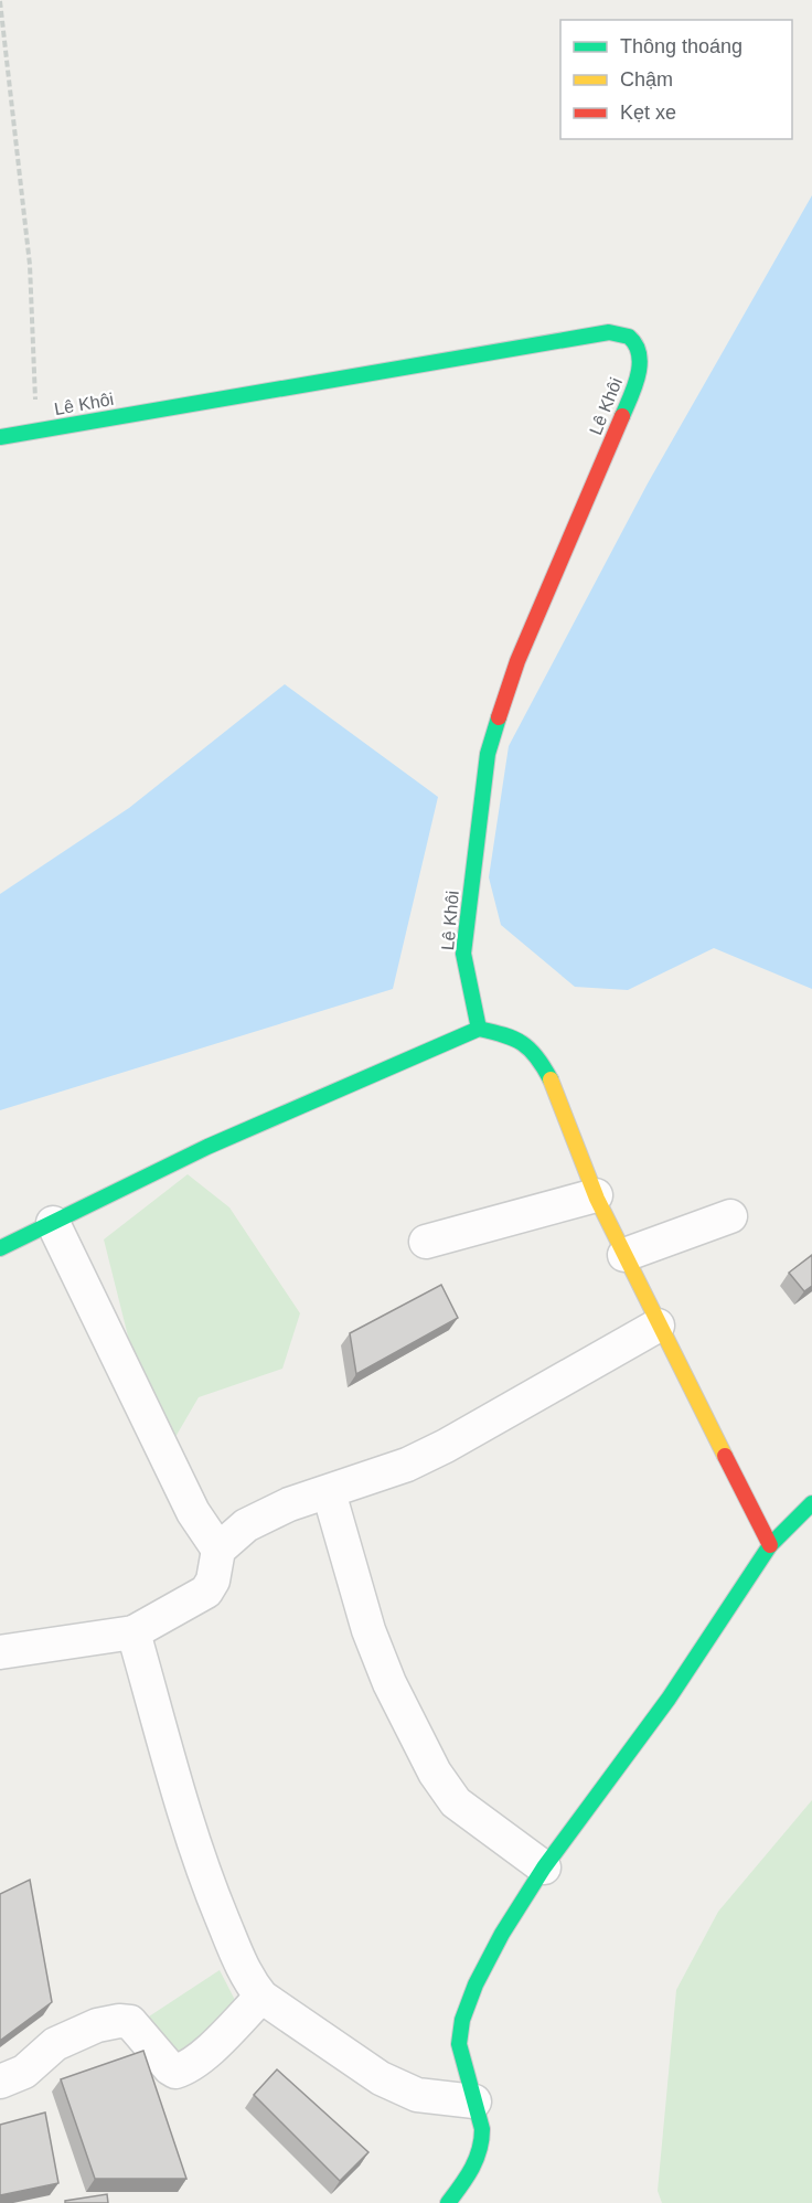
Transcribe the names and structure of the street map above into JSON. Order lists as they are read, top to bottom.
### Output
{
  "streets": {
    "street": ["Lê Khôi"]
  },
  "legend": ["Thông thoáng", "Chậm", "Kẹt xe"]
}
